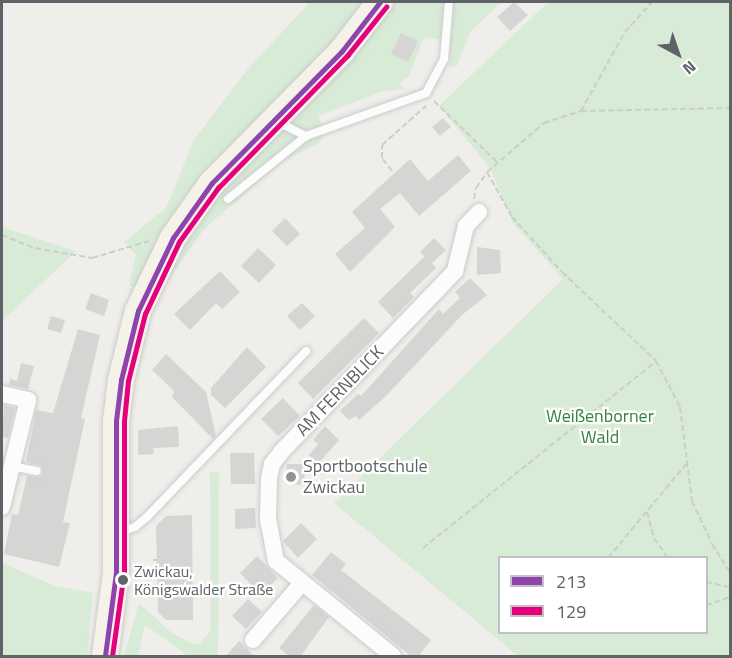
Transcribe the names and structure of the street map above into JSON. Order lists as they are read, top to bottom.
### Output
{
  "streets": {
    "street": ["AM FERNBLICK"]
  },
  "parks": ["Weißenborner Wald"],
  "places": ["Sportbootschule Zwickau", "Zwickau, Königswalder Straße"],
  "lines": ["transit line 213", "transit line 129"],
  "legend": ["213", "129"],
  "north": "bottom right"
}
